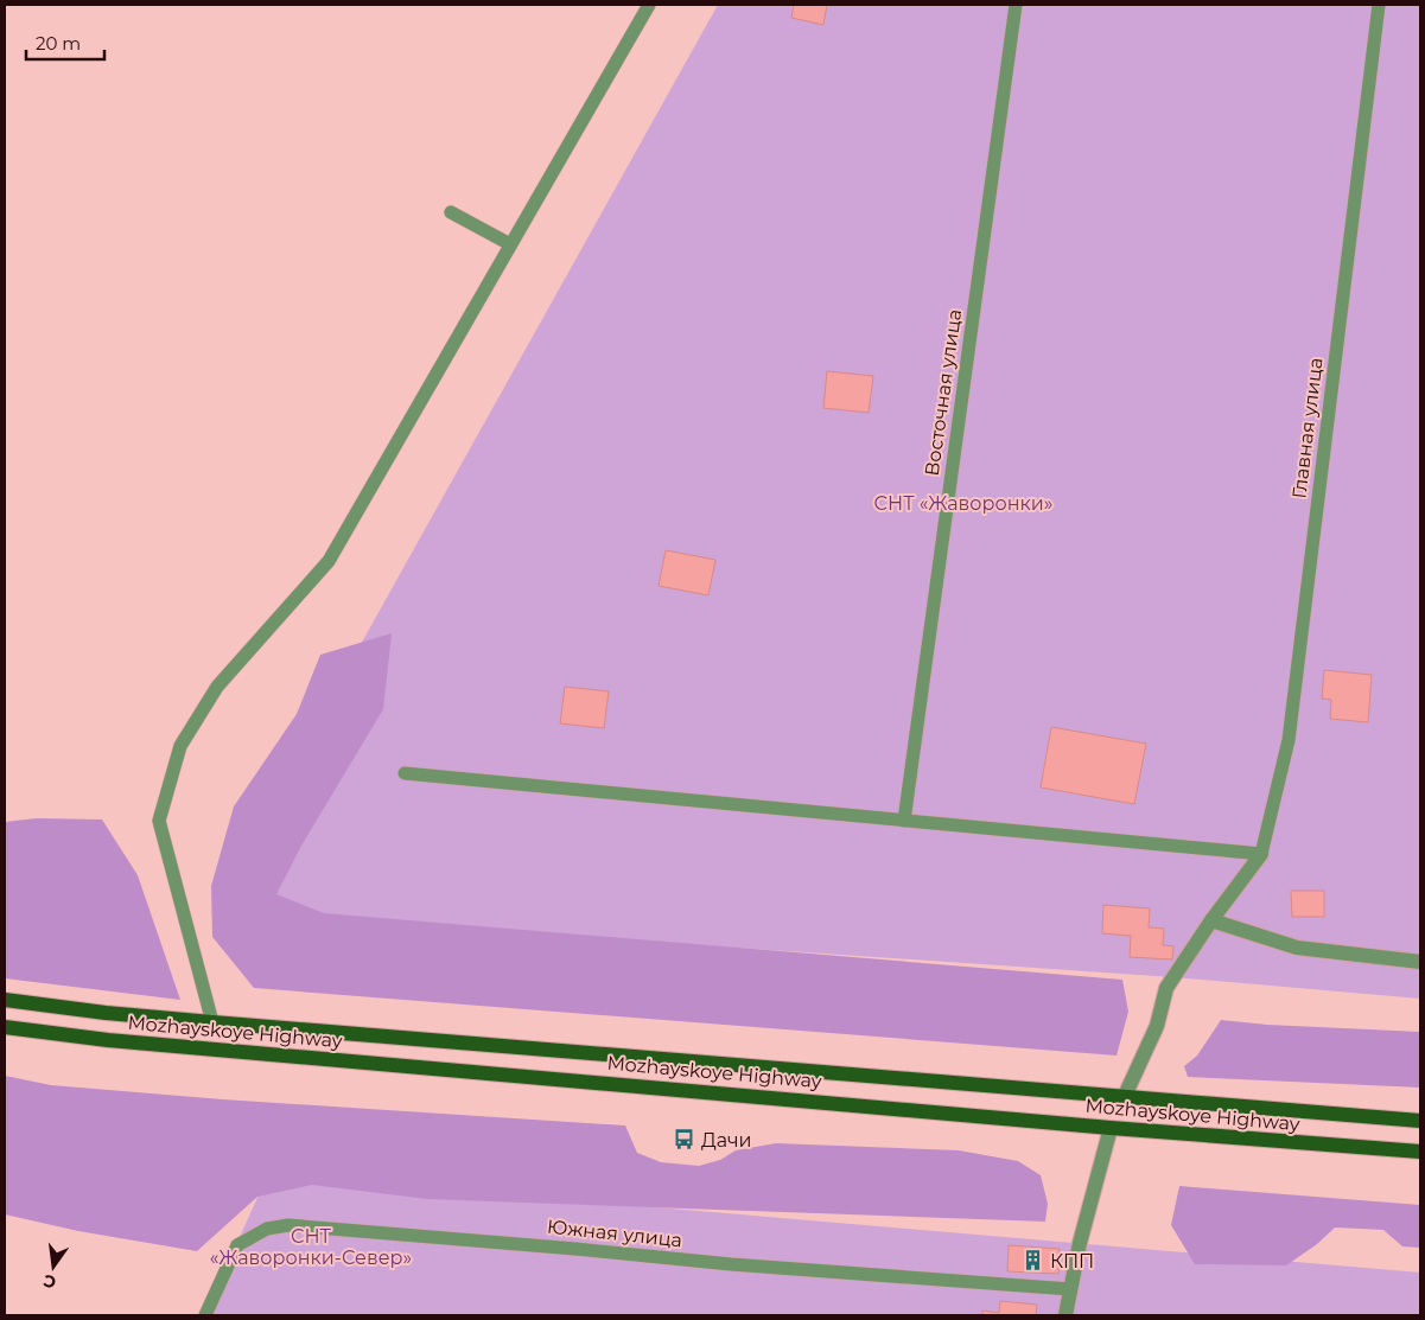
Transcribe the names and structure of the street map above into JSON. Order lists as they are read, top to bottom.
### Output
{
  "streets": {
    "main road": ["Mozhayskoye Highway"],
    "lane": ["Восточная улица", "Главная улица", "Южная улица"]
  },
  "parks": ["СНТ «Жаворонки»", "СНТ «Жаворонки-Север»"],
  "places": {
    "bus stop": ["Дачи"],
    "building": ["КПП"]
  },
  "scale_bar": "20 m",
  "north": "bottom"
}
